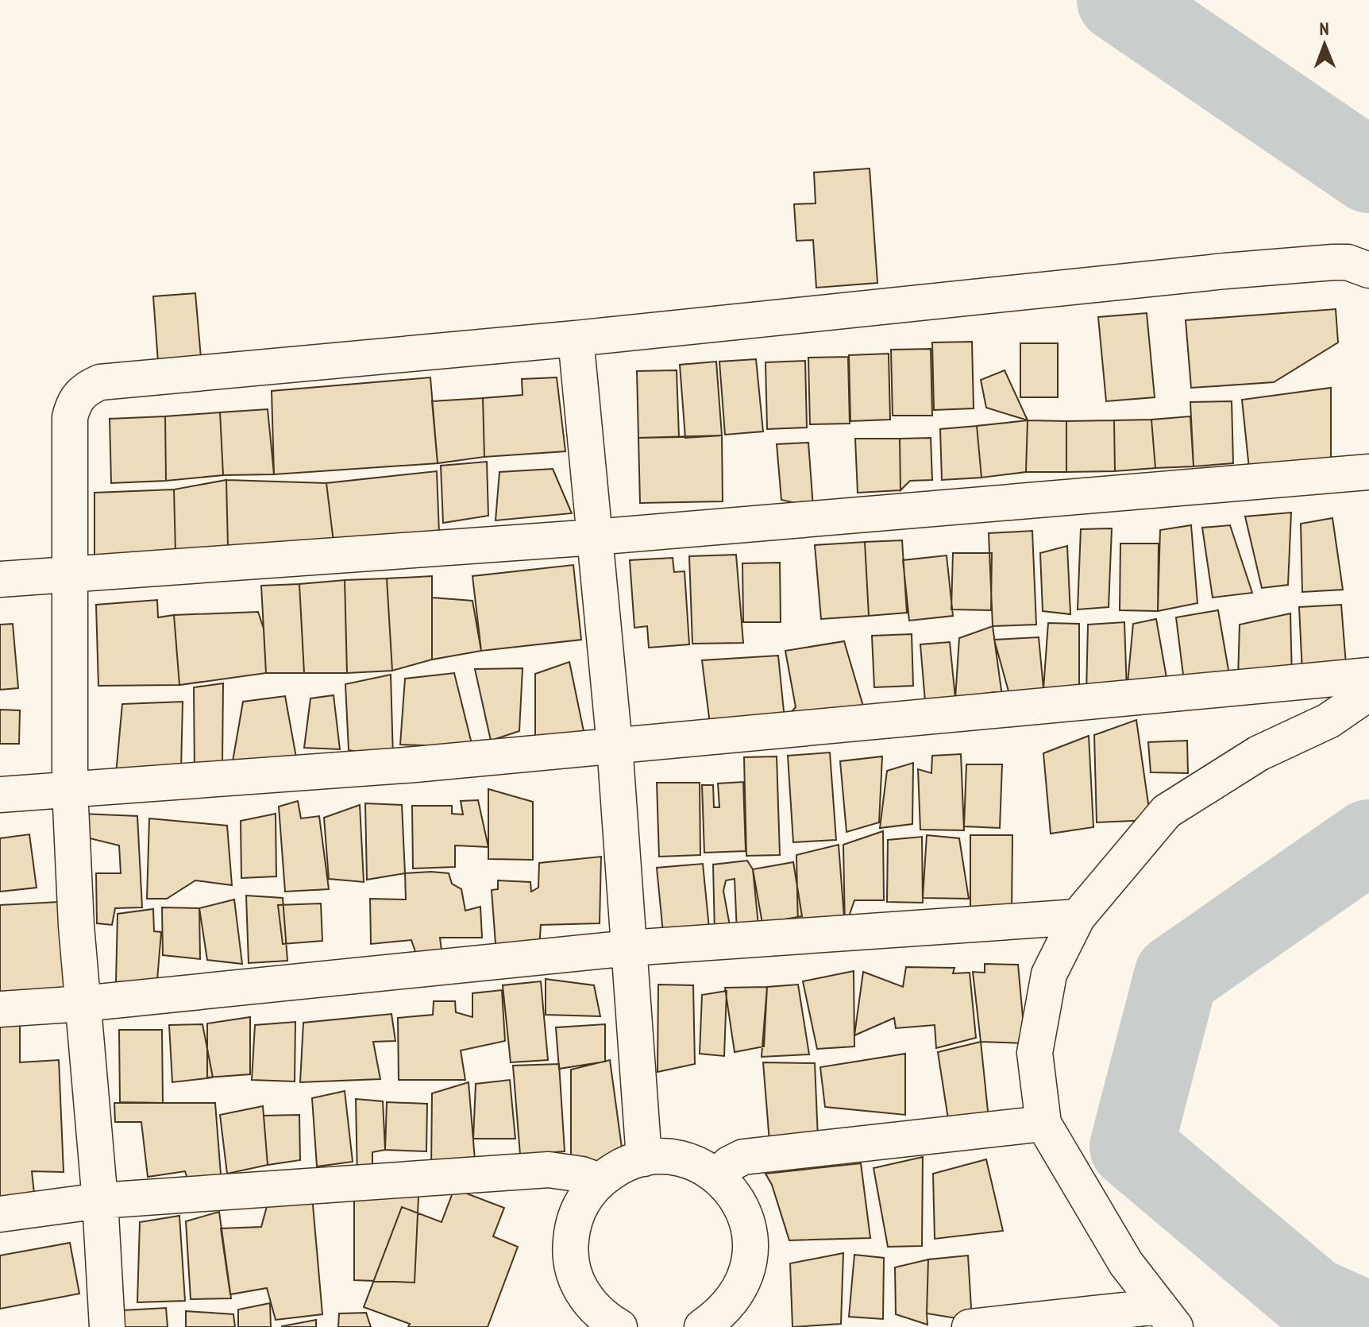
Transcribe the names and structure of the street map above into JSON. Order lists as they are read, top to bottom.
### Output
{
  "north": "top"
}
